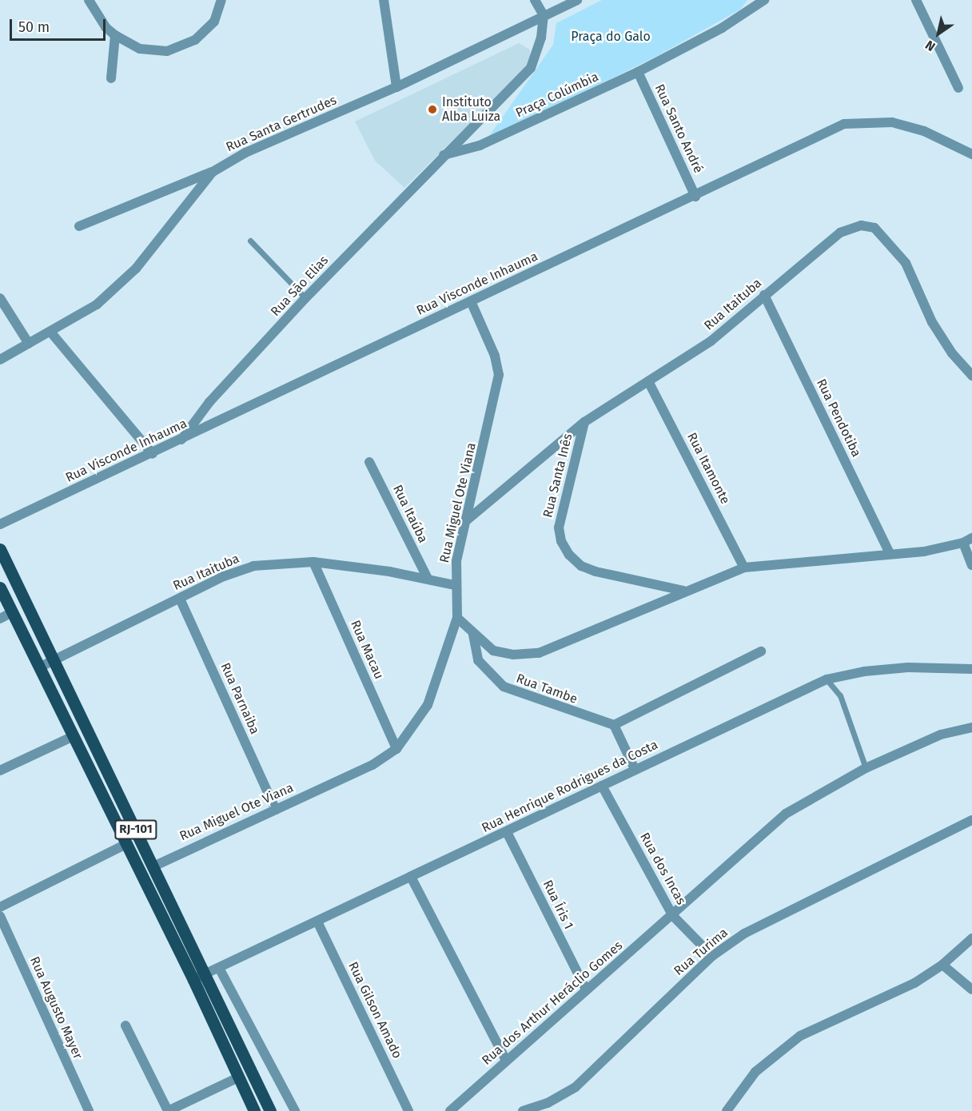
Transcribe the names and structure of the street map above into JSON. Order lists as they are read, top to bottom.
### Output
{
  "streets": {
    "main road": ["RJ-101"],
    "street": [
      "Praça Colúmbia",
      "Rua Santa Gertrudes",
      "Rua Santo André",
      "Rua Visconde Inhauma",
      "Rua Sāo Elias",
      "Rua Itaituba",
      "Rua Pendotiba",
      "Rua Itamonte",
      "Rua Santa Inês",
      "Rua Miguel Ote Viana",
      "Rua Itaúba",
      "Rua Macau",
      "Rua Tambe",
      "Rua Parnaiba",
      "Rua Henrique Rodrigues da Costa",
      "Rua dos Incas",
      "Rua Íris 1",
      "Rua Turima",
      "Rua dos Arthur Heráclio Gomes",
      "Rua Augusto Mayer",
      "Rua Gilson Amado"
    ]
  },
  "crossings": [
    ["Praça Colúmbia", "Rua Santa Gertrudes"],
    ["Praça Colúmbia", "Rua Santo André"],
    ["Praça Colúmbia", "Rua Sāo Elias"],
    ["Rua Santo André", "Rua Visconde Inhauma"],
    ["Rua Visconde Inhauma", "Rua Sāo Elias"],
    ["Rua Visconde Inhauma", "Rua Miguel Ote Viana"],
    ["Rua Itaituba", "Rua Pendotiba"],
    ["Rua Itaituba", "Rua Itamonte"],
    ["Rua Itaituba", "Rua Santa Inês"],
    ["Rua Itaituba", "Rua Miguel Ote Viana"],
    ["Rua Itaituba", "Rua Itaúba"],
    ["Rua Itaituba", "Rua Macau"],
    ["Rua Itaituba", "Rua Parnaiba"],
    ["Rua Itaituba", "RJ-101"],
    ["Rua Miguel Ote Viana", "Rua Macau"],
    ["Rua Miguel Ote Viana", "Rua Parnaiba"],
    ["Rua Miguel Ote Viana", "RJ-101"],
    ["Rua Henrique Rodrigues da Costa", "RJ-101"],
    ["Rua Henrique Rodrigues da Costa", "Rua dos Incas"],
    ["Rua Henrique Rodrigues da Costa", "Rua Íris 1"],
    ["Rua Henrique Rodrigues da Costa", "Rua Gilson Amado"],
    ["Rua dos Incas", "Rua Turima"],
    ["Rua dos Incas", "Rua dos Arthur Heráclio Gomes"],
    ["Rua Íris 1", "Rua dos Arthur Heráclio Gomes"]
  ],
  "parks": ["Praça do Galo"],
  "places": ["Instituto Alba Luiza"],
  "scale_bar": "50 m",
  "north": "bottom left"
}
